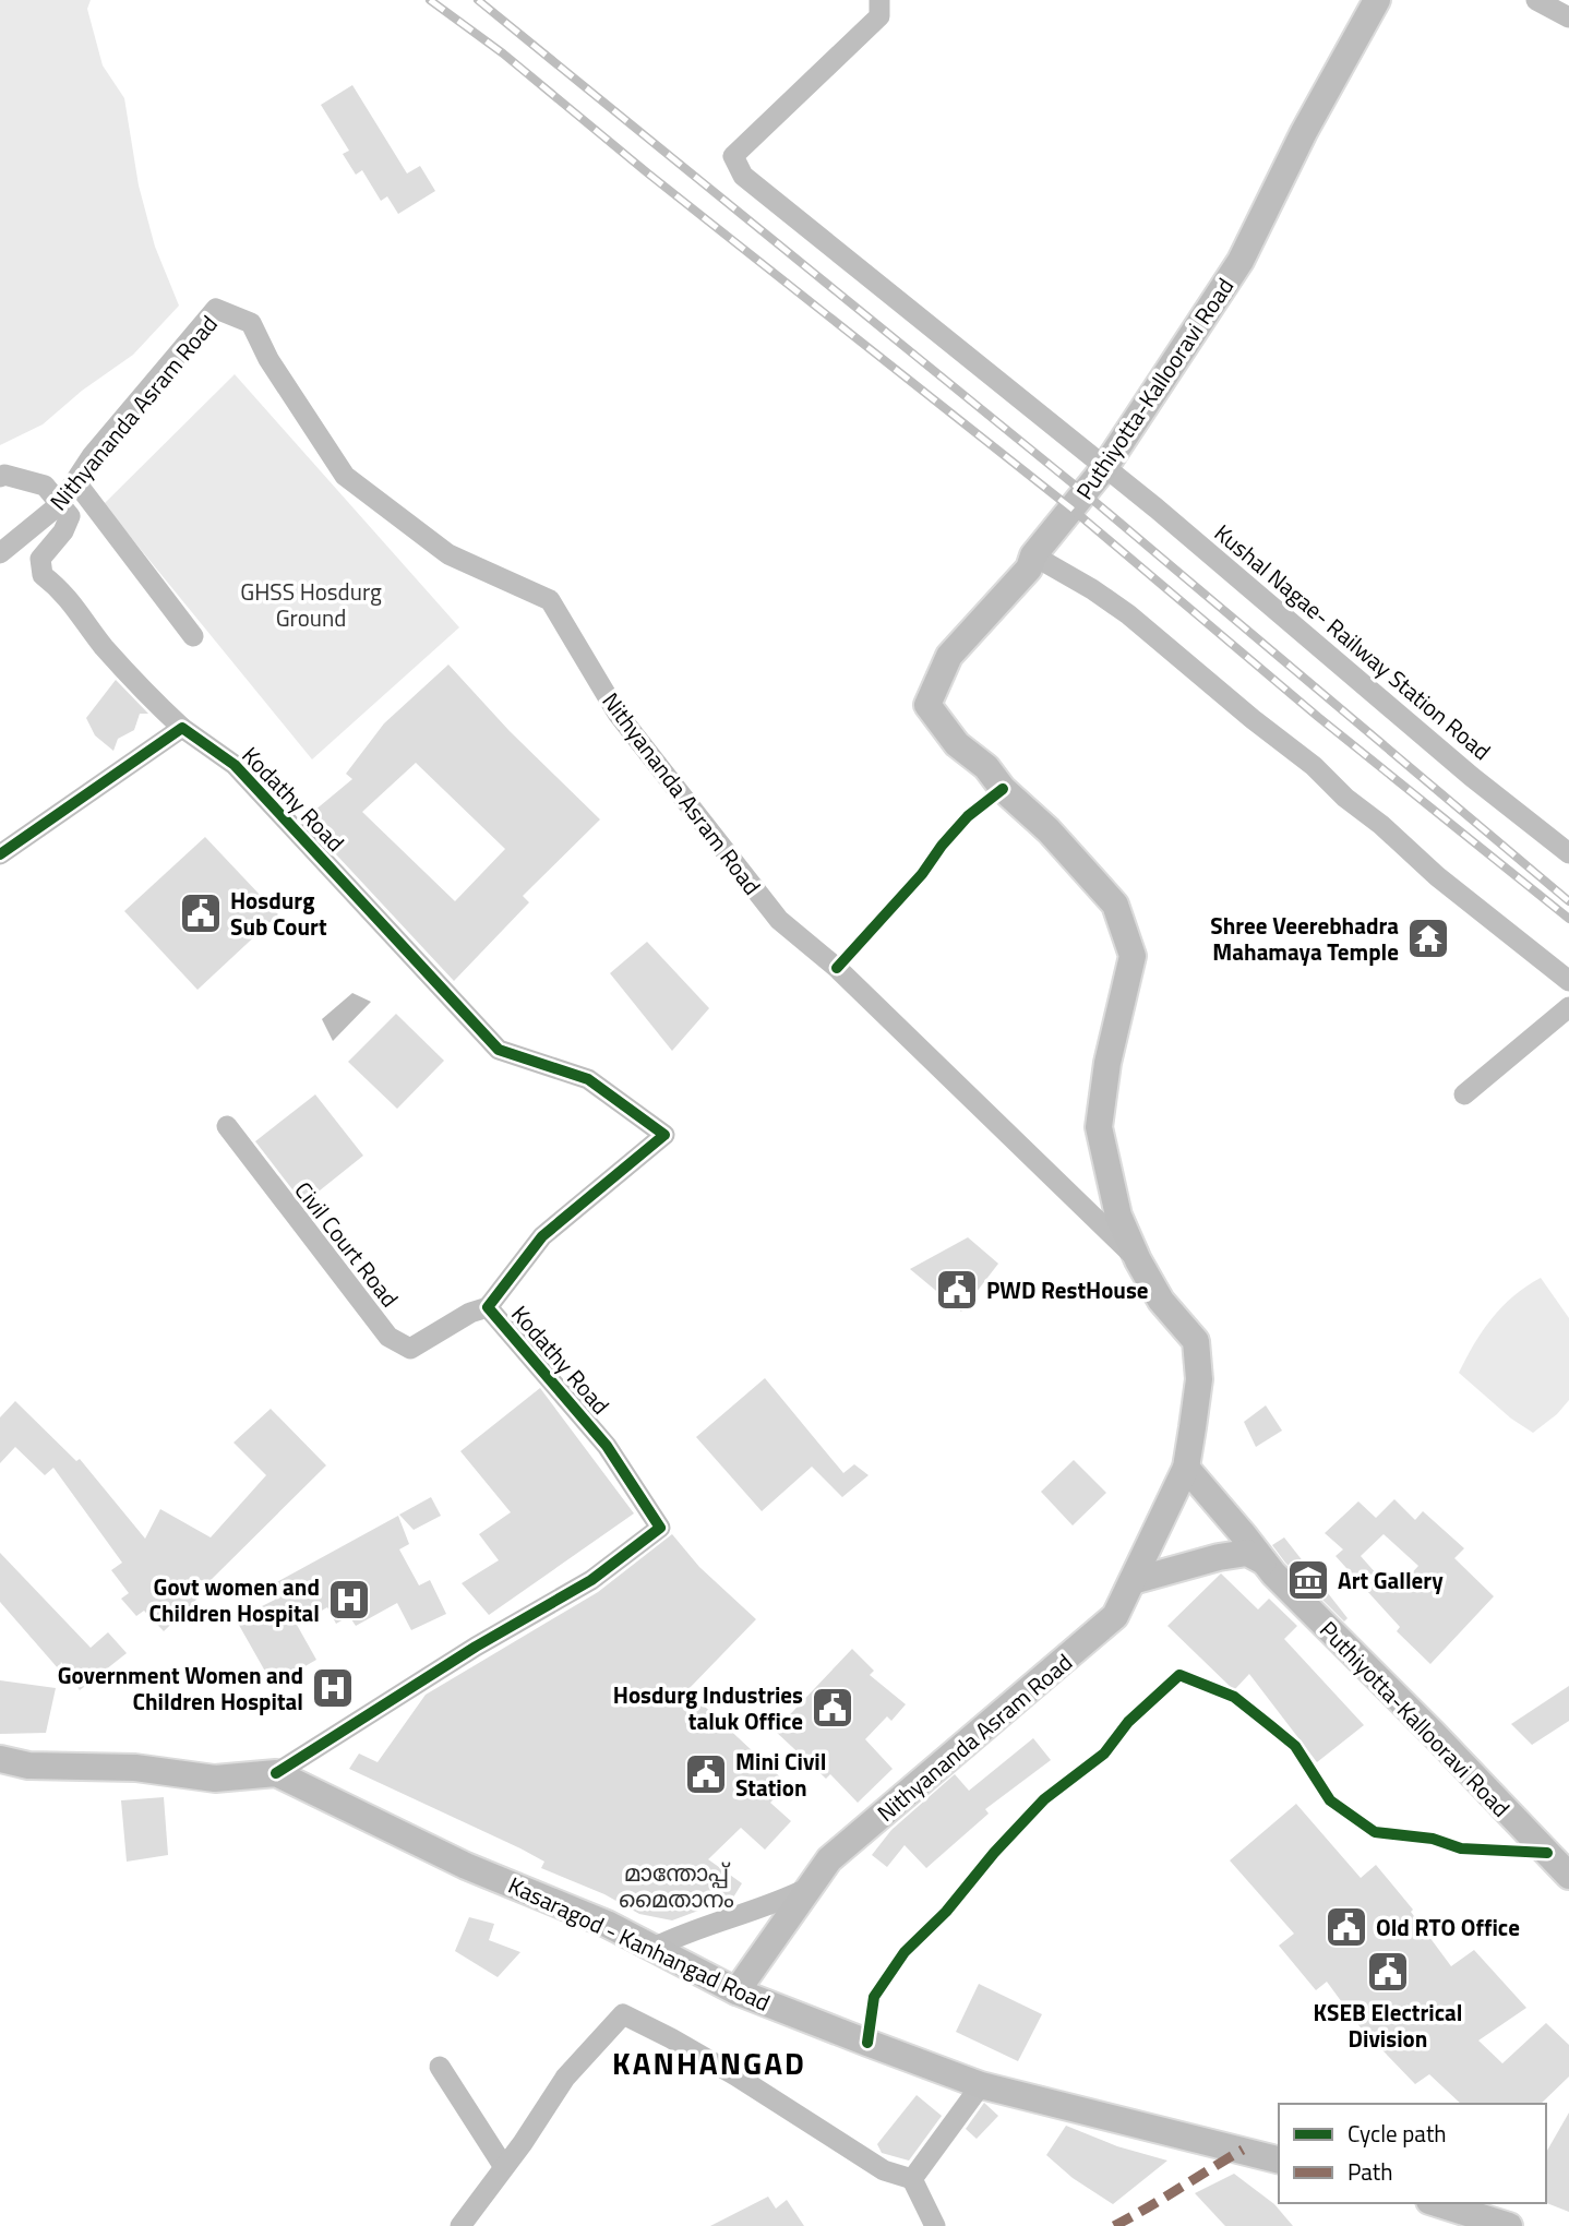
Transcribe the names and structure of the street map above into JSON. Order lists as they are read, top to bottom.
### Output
{
  "streets": {
    "main road": ["Puthiyotta-Kallooravi Road", "Nithyananda Asram Road", "Kasaragod - Kanhangad Road"],
    "street": ["Kushal Nagae- Railway Station Road", "Kodathy Road", "Civil Court Road"]
  },
  "crossings": [
    ["Puthiyotta-Kallooravi Road", "Nithyananda Asram Road"],
    ["Puthiyotta-Kallooravi Road", "Kushal Nagae- Railway Station Road"],
    ["Nithyananda Asram Road", "Kasaragod - Kanhangad Road"],
    ["Kodathy Road", "Civil Court Road"],
    ["Kodathy Road", "Kasaragod - Kanhangad Road"]
  ],
  "districts": ["KANHANGAD"],
  "parks": ["GHSS Hosdurg Ground", "മാന്തോപ്പ് മൈതാനം"],
  "places": {
    "public building": [
      "Hosdurg Sub Court",
      "PWD RestHouse",
      "Hosdurg Industries taluk Office",
      "Mini Civil Station",
      "Old RTO Office",
      "KSEB Electrical Division"
    ],
    "temple": ["Shree Veerebhadra Mahamaya Temple"],
    "museum": ["Art Gallery"],
    "hospital": ["Govt women and Children Hospital", "Government Women and Children Hospital"]
  },
  "legend": ["Cycle path", "Path"]
}
